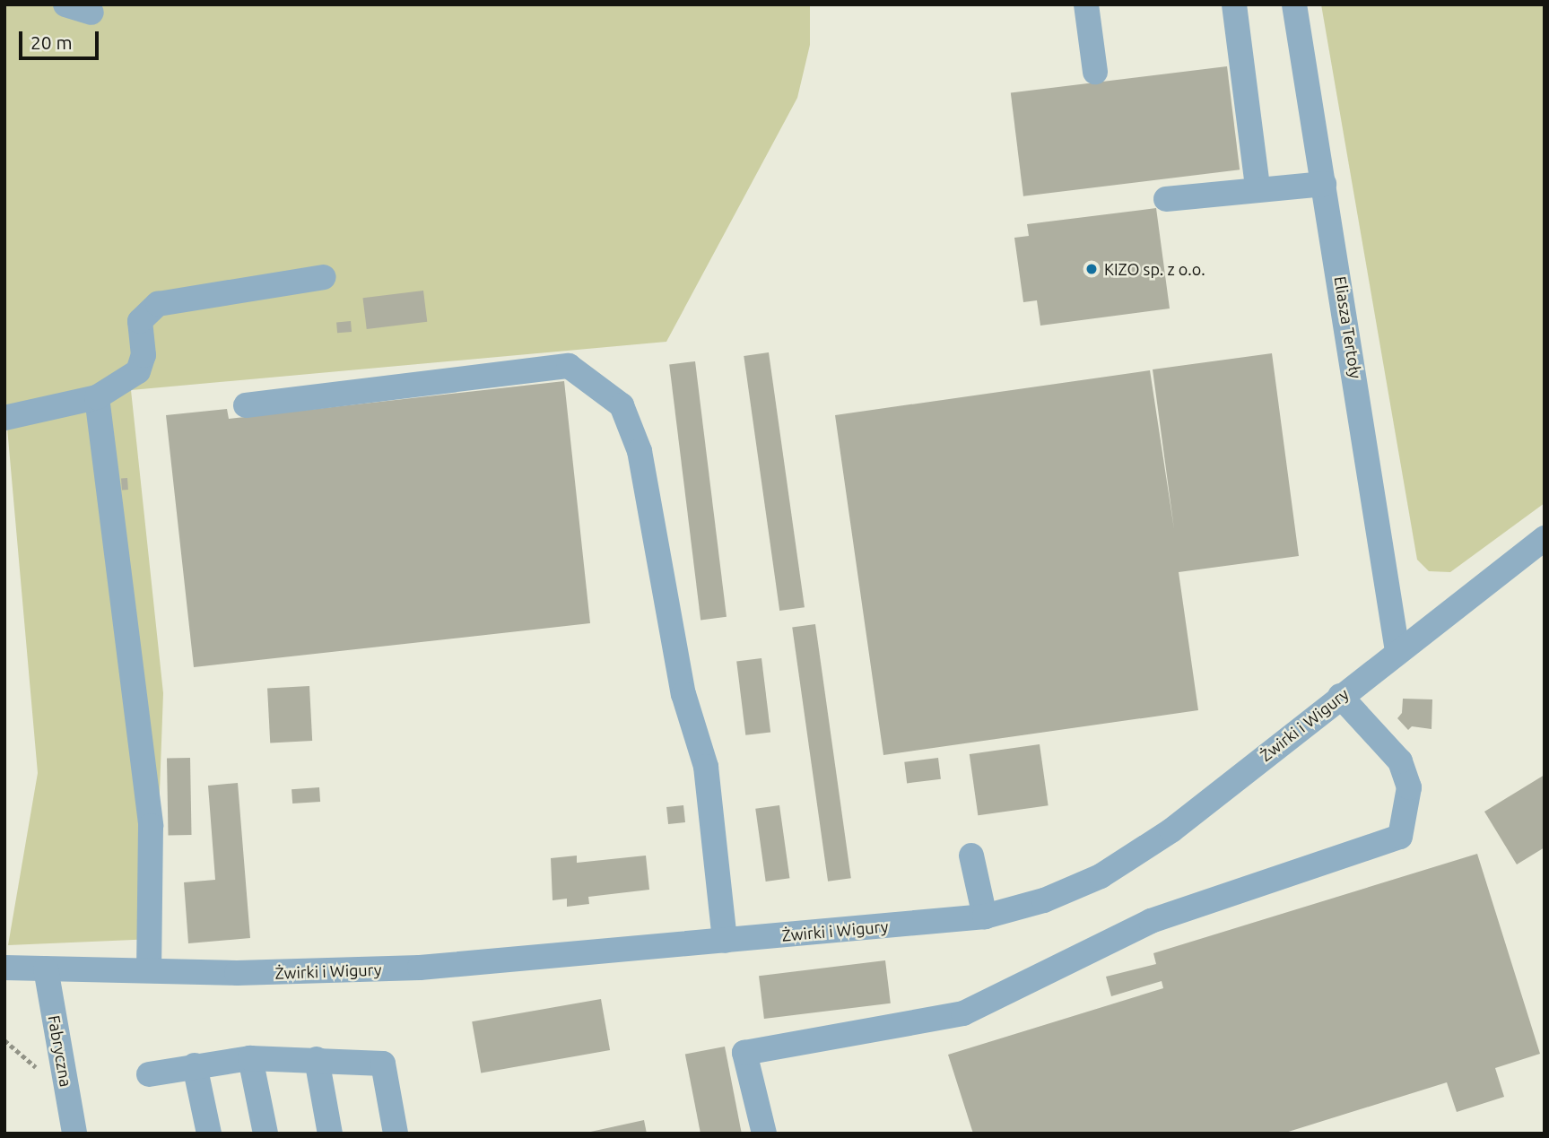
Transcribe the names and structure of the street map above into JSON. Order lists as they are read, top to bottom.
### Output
{
  "streets": {
    "street": ["Eliasza Tertoły", "Żwirki i Wigury", "Fabryczna"]
  },
  "crossings": [
    ["Eliasza Tertoły", "Żwirki i Wigury"],
    ["Żwirki i Wigury", "Fabryczna"]
  ],
  "places": ["KIZO sp. z o.o."],
  "scale_bar": "20 m"
}
